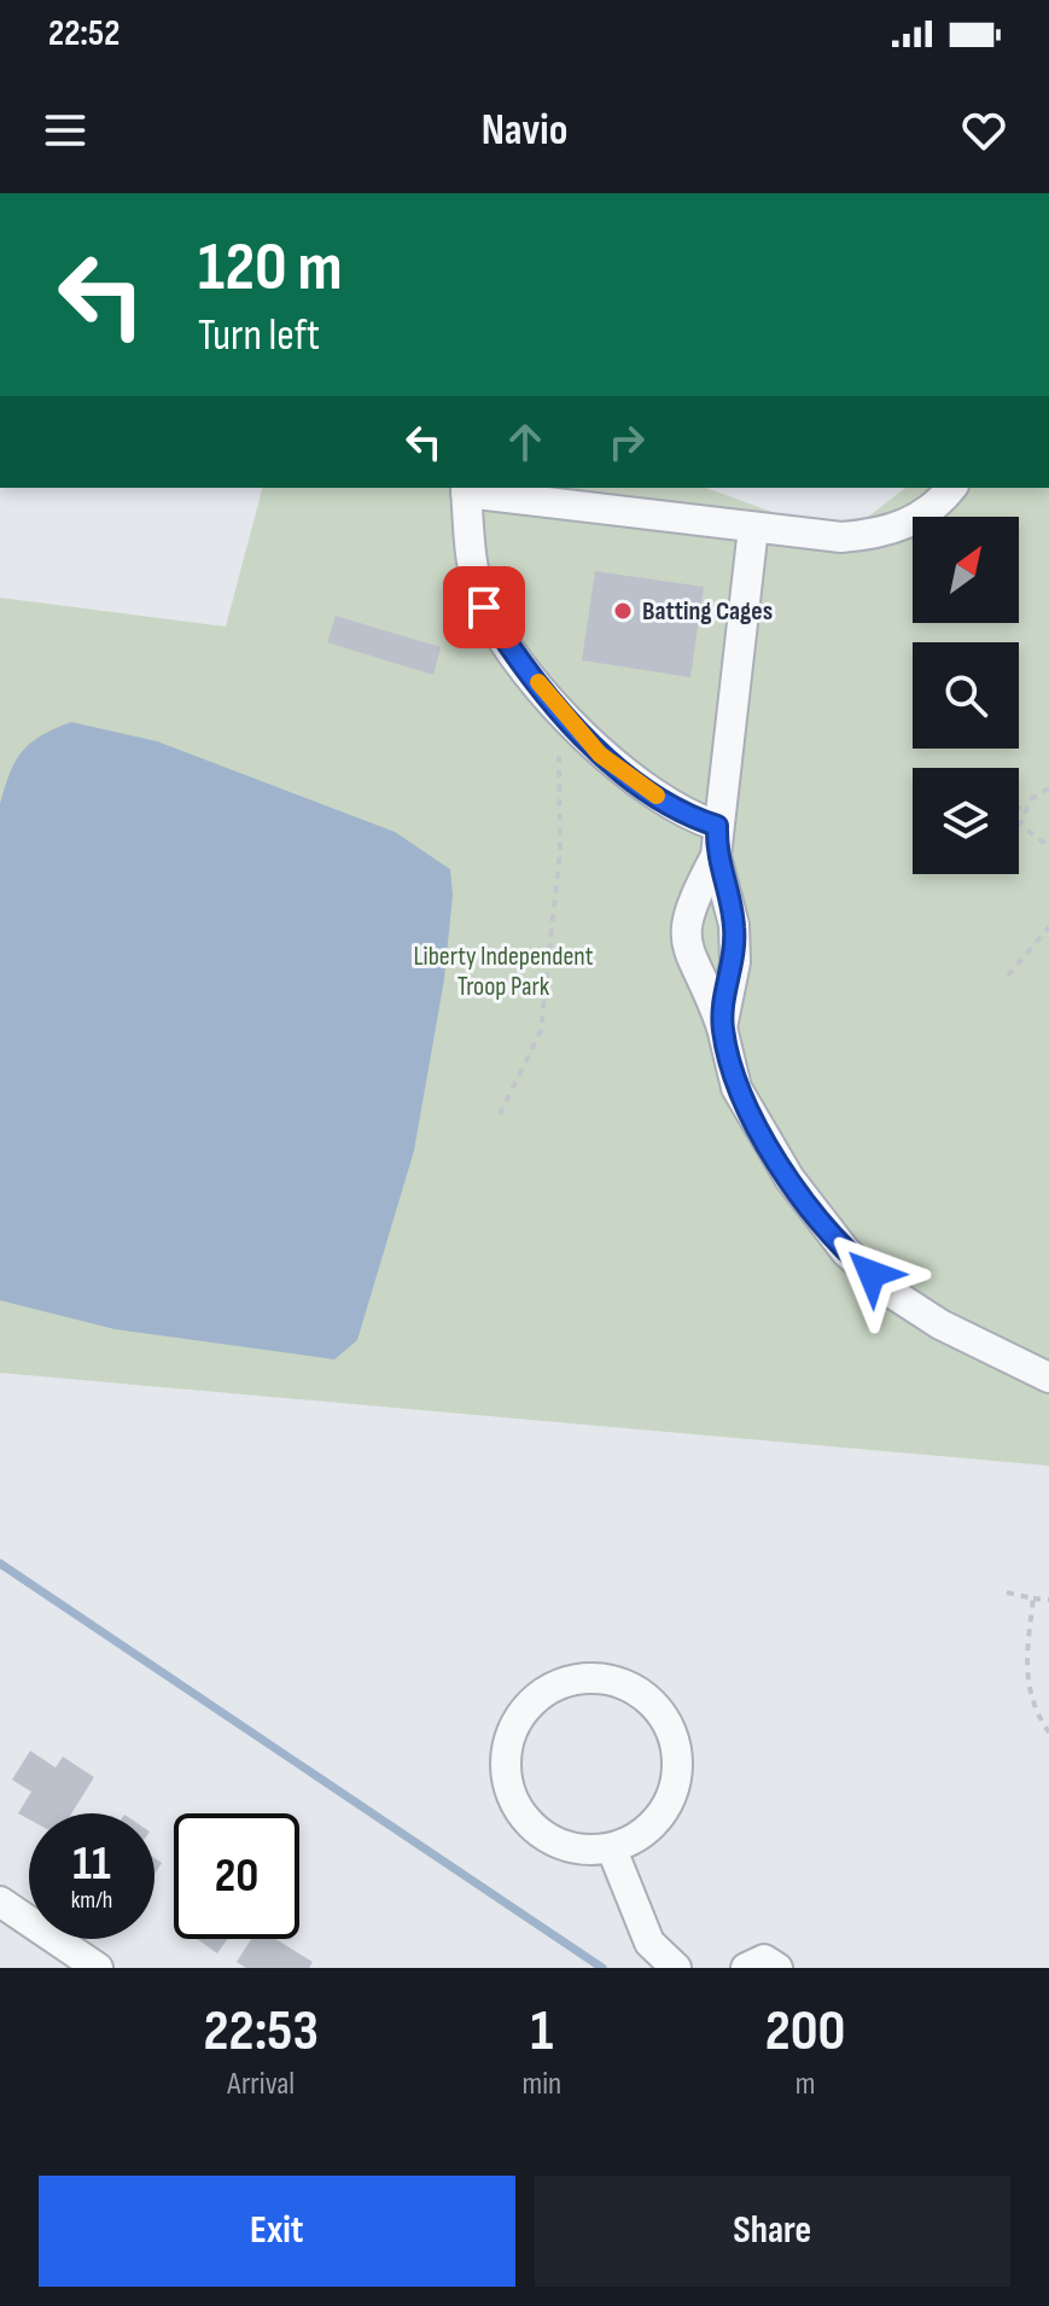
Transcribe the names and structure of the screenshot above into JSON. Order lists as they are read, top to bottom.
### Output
{
  "parks": ["Liberty Independent Troop Park"],
  "places": ["Batting Cages"],
  "north": "top right",
  "page": {
    "status": "22:52",
    "header": "Navio",
    "turn": ["120 m", "Turn left"],
    "speed": "11 km/h",
    "limit": "20",
    "eta": [
      "22:53",
      "Arrival",
      "1",
      "min",
      "200",
      "m"
    ],
    "buttons": ["Exit", "Share"]
  }
}
